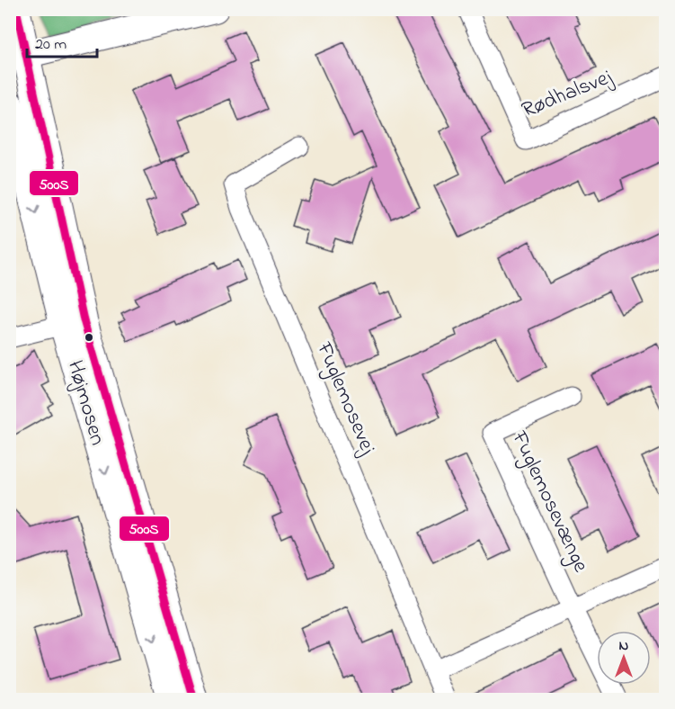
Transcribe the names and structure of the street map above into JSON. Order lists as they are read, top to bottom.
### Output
{
  "streets": {
    "street": [
      "Rødhalsvej",
      "Fuglemosevej",
      "Højmosen",
      "Fuglemosevænge"
    ]
  },
  "crossings": [
    ["Fuglemosevej", "Fuglemosevænge"]
  ],
  "lines": ["transit line 500S"],
  "scale_bar": "20 m",
  "north": "top"
}
